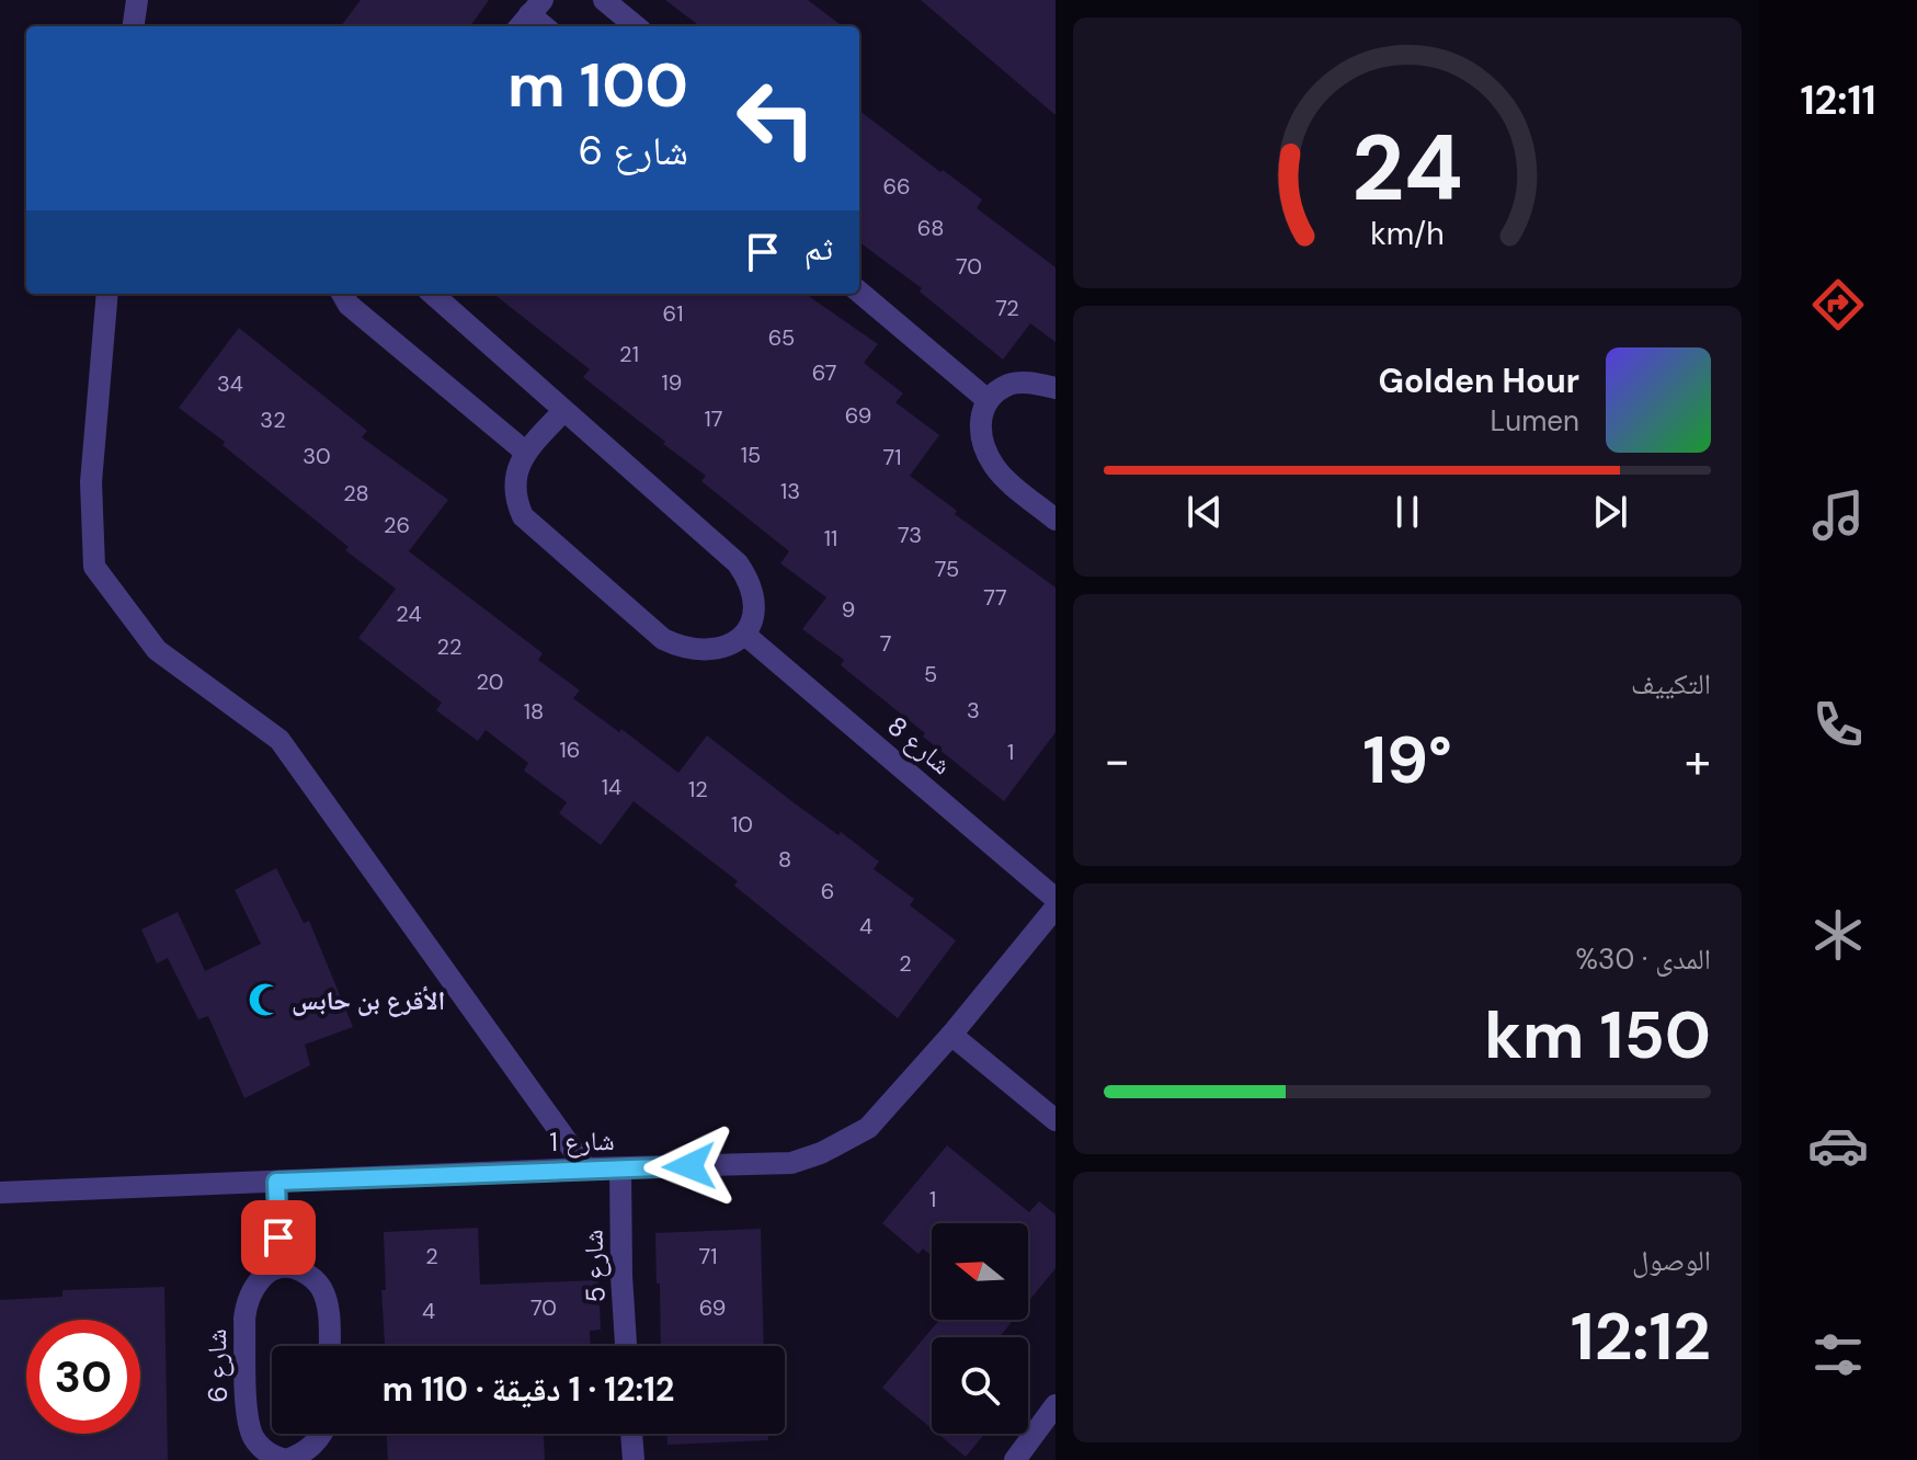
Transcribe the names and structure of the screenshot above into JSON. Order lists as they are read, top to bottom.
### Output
{
  "streets": {
    "street": [
      "شارع 8",
      "شارع 1",
      "شارع 5",
      "شارع 6"
    ]
  },
  "crossings": [
    ["شارع 1", "شارع 5"]
  ],
  "places": {
    "mosque": ["الأقرع بن حابس"]
  },
  "house_numbers": [
    "66",
    "68",
    "70",
    "72",
    "61",
    "65",
    "21",
    "67",
    "19",
    "34",
    "69",
    "17",
    "32",
    "15",
    "30",
    "71",
    "13",
    "28",
    "26",
    "73",
    "11",
    "75",
    "77",
    "9",
    "24",
    "7",
    "22",
    "5",
    "20",
    "3",
    "18",
    "16",
    "1",
    "14",
    "12",
    "10",
    "8",
    "6",
    "4",
    "2",
    "1",
    "2",
    "71",
    "70",
    "69",
    "4"
  ],
  "north": "left",
  "page": {
    "tabs": "12:11",
    "turn": ["100 m", "شارع 6"],
    "then": "ثم",
    "song": ["Golden Hour", "Lumen"],
    "tile": [
      "التكييف",
      ["المدى · 30%", "150 km"],
      ["الوصول", "12:12"]
    ],
    "heat": ["−", "19°", "+"],
    "limit": "30",
    "trip": "12:12 · 1 دقيقة · 110 m",
    "gauge": ["24", "km/h"]
  }
}
